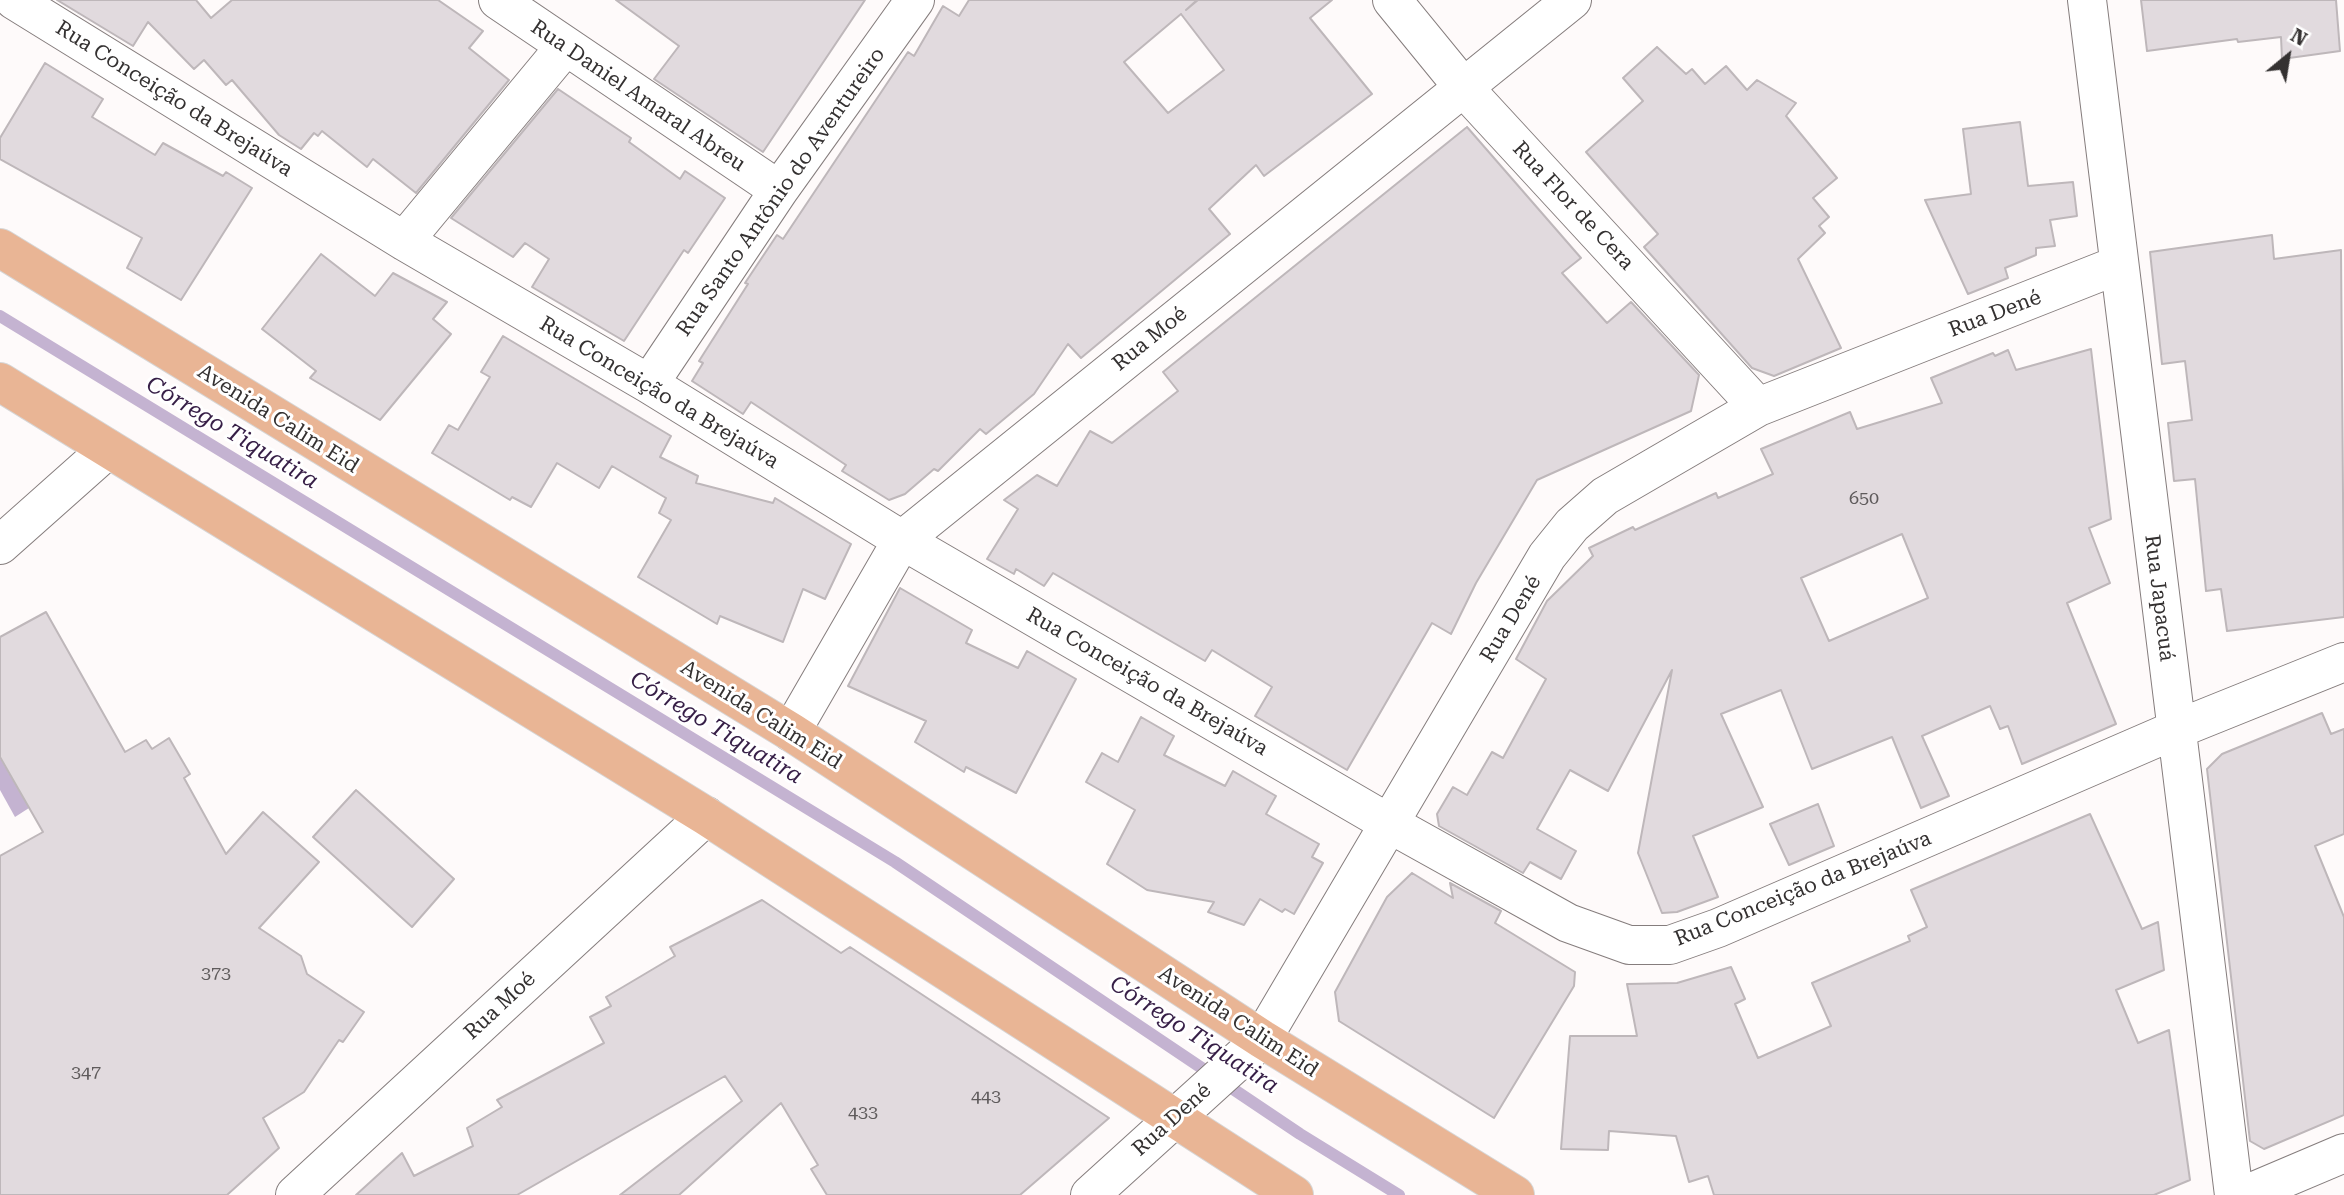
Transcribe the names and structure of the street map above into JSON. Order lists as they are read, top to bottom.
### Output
{
  "streets": {
    "main road": ["Avenida Calim Eid"],
    "street": [
      "Rua Daniel Amaral Abreu",
      "Rua Conceição da Brejaúva",
      "Rua Santo Antônio do Aventureiro",
      "Rua Flor de Cera",
      "Rua Dené",
      "Rua Moé",
      "Rua Japacuá"
    ]
  },
  "crossings": [
    ["Rua Daniel Amaral Abreu", "Rua Santo Antônio do Aventureiro"],
    ["Rua Conceição da Brejaúva", "Rua Santo Antônio do Aventureiro"],
    ["Rua Conceição da Brejaúva", "Rua Dené"],
    ["Rua Conceição da Brejaúva", "Rua Moé"],
    ["Rua Conceição da Brejaúva", "Rua Japacuá"],
    ["Rua Flor de Cera", "Rua Dené"],
    ["Rua Flor de Cera", "Rua Moé"],
    ["Rua Dené", "Avenida Calim Eid"],
    ["Rua Dené", "Rua Japacuá"],
    ["Rua Moé", "Avenida Calim Eid"]
  ],
  "water": ["Córrego Tiquatira"],
  "house_numbers": [
    "650",
    "373",
    "347",
    "443",
    "433"
  ],
  "north": "top right"
}
